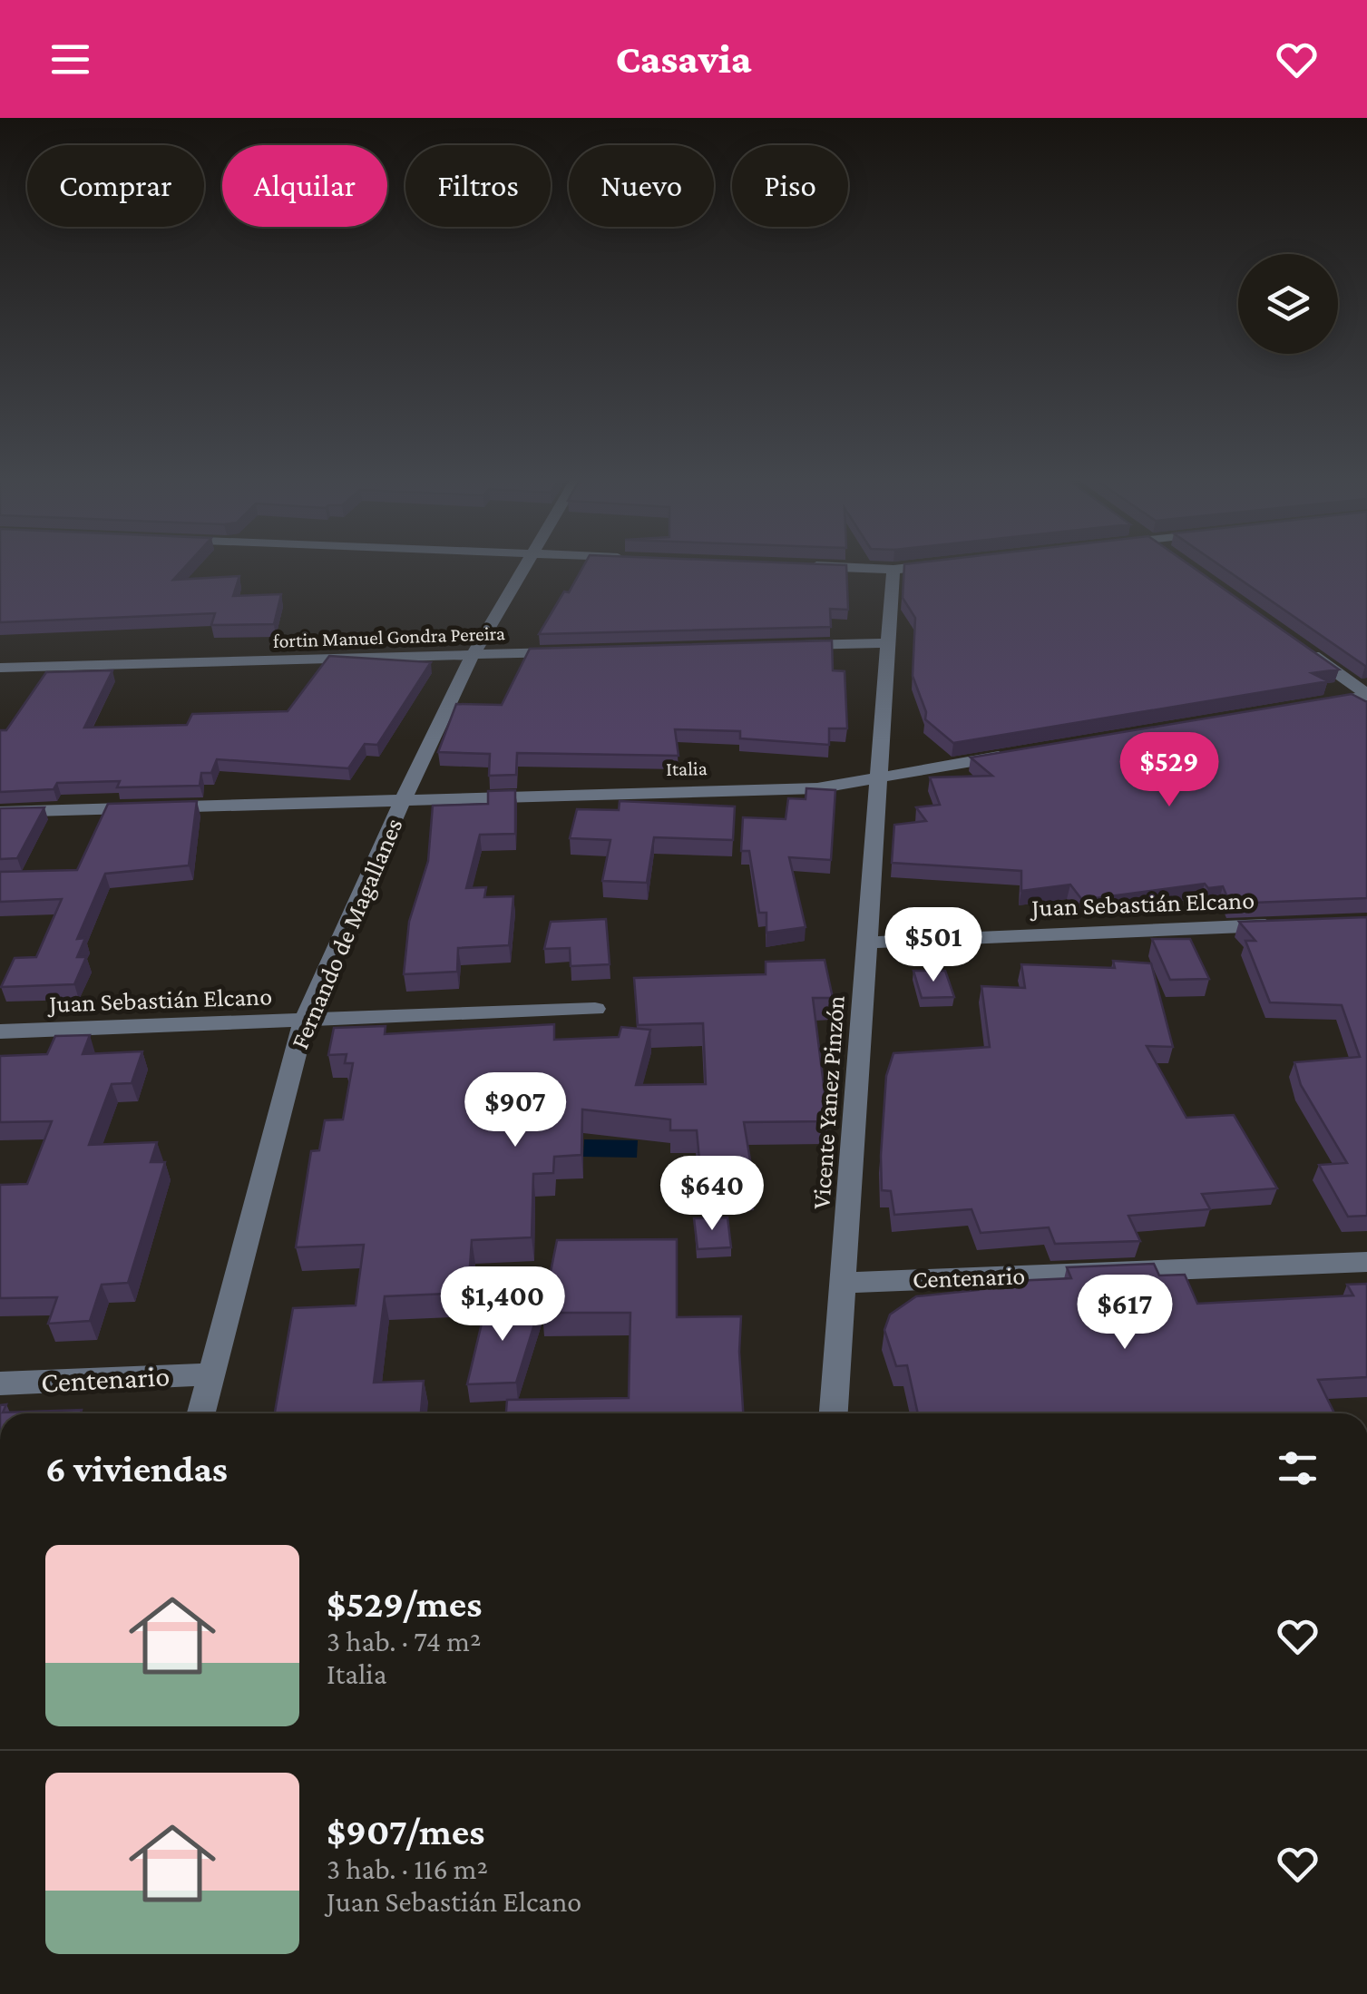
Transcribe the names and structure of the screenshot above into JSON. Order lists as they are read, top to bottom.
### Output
{
  "streets": {
    "street": [
      "fortin Manuel Gondra Pereira",
      "Italia",
      "Juan Sebastián Elcano",
      "Fernando de Magallanes",
      "Vicente Yanez Pinzón",
      "Centenario"
    ]
  },
  "crossings": [
    ["fortin Manuel Gondra Pereira", "Fernando de Magallanes"],
    ["Italia", "Fernando de Magallanes"],
    ["Italia", "Vicente Yanez Pinzón"],
    ["Juan Sebastián Elcano", "Fernando de Magallanes"],
    ["Juan Sebastián Elcano", "Vicente Yanez Pinzón"],
    ["Fernando de Magallanes", "Centenario"],
    ["Vicente Yanez Pinzón", "Centenario"]
  ],
  "page": {
    "header": "Casavia",
    "chip": [
      "Comprar",
      "Alquilar",
      "Filtros",
      "Nuevo",
      "Piso"
    ],
    "price": [
      "$529",
      "$501",
      "$907",
      "$640",
      "$1,400",
      "$617"
    ],
    "heading": "6 viviendas",
    "list": [
      {
        "name": "$529/mes",
        "note": "3 hab. · 74 m² · Italia"
      },
      {
        "name": "$907/mes",
        "note": "3 hab. · 116 m² · Juan Sebastián Elcano"
      }
    ]
  }
}
